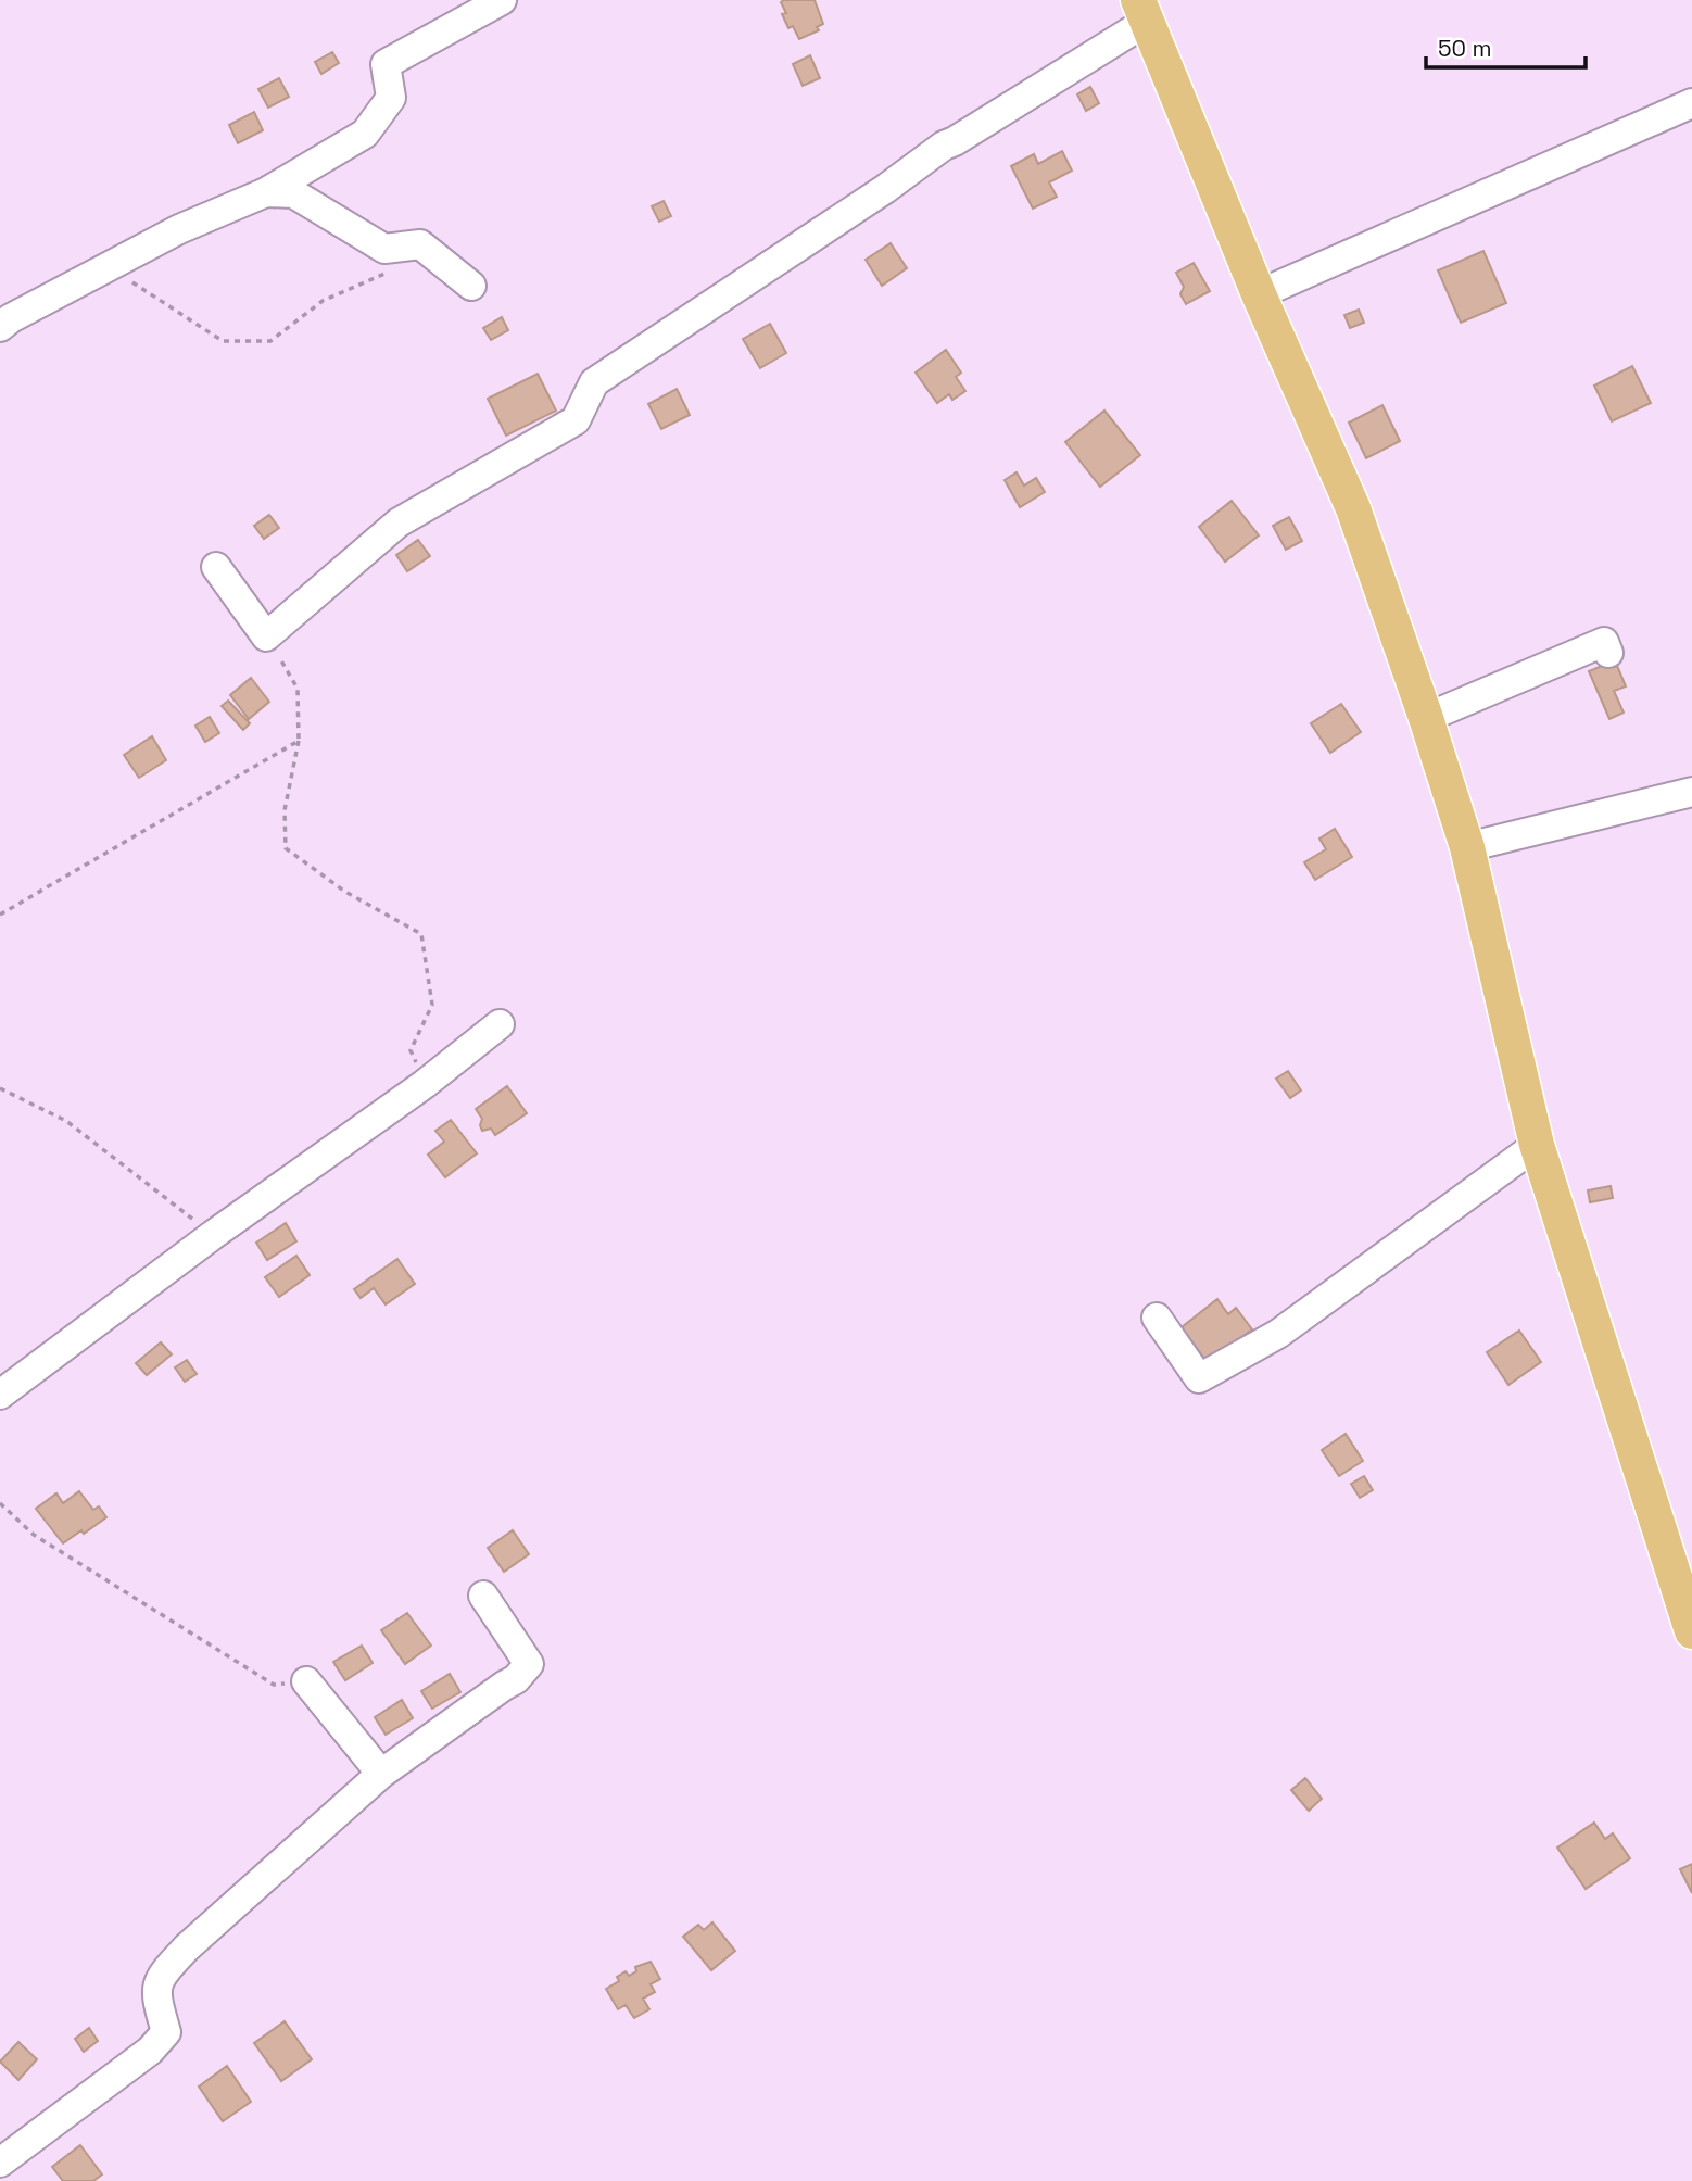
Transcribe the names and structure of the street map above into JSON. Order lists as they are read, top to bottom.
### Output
{
  "scale_bar": "50 m"
}
